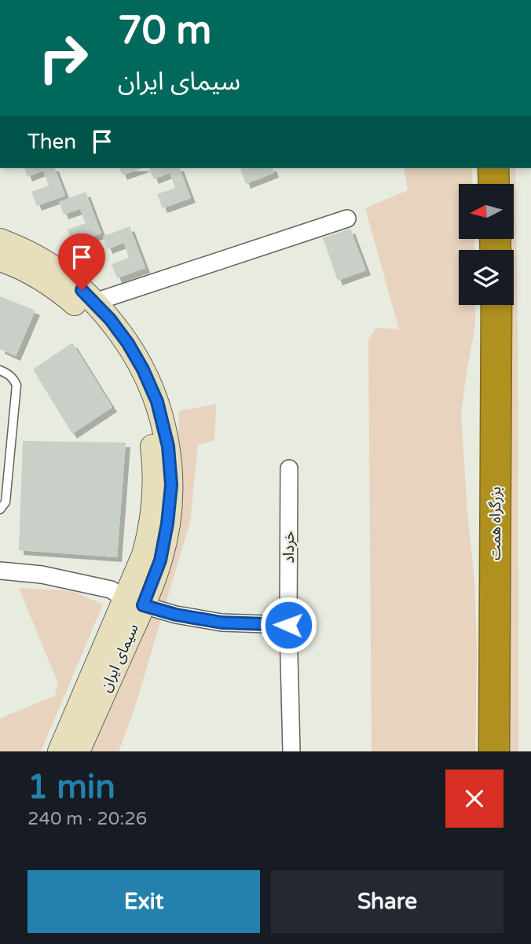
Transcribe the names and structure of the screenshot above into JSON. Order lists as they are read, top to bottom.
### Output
{
  "streets": {
    "highway": ["بزرگراه همت"],
    "street": ["خرداد", "سیمای ایران"]
  },
  "north": "left",
  "page": {
    "turn": ["70 m", "سیمای ایران"],
    "then": "Then",
    "heading": ["1 min", "240 m · 20:26"],
    "buttons": ["Exit", "Share"]
  }
}
